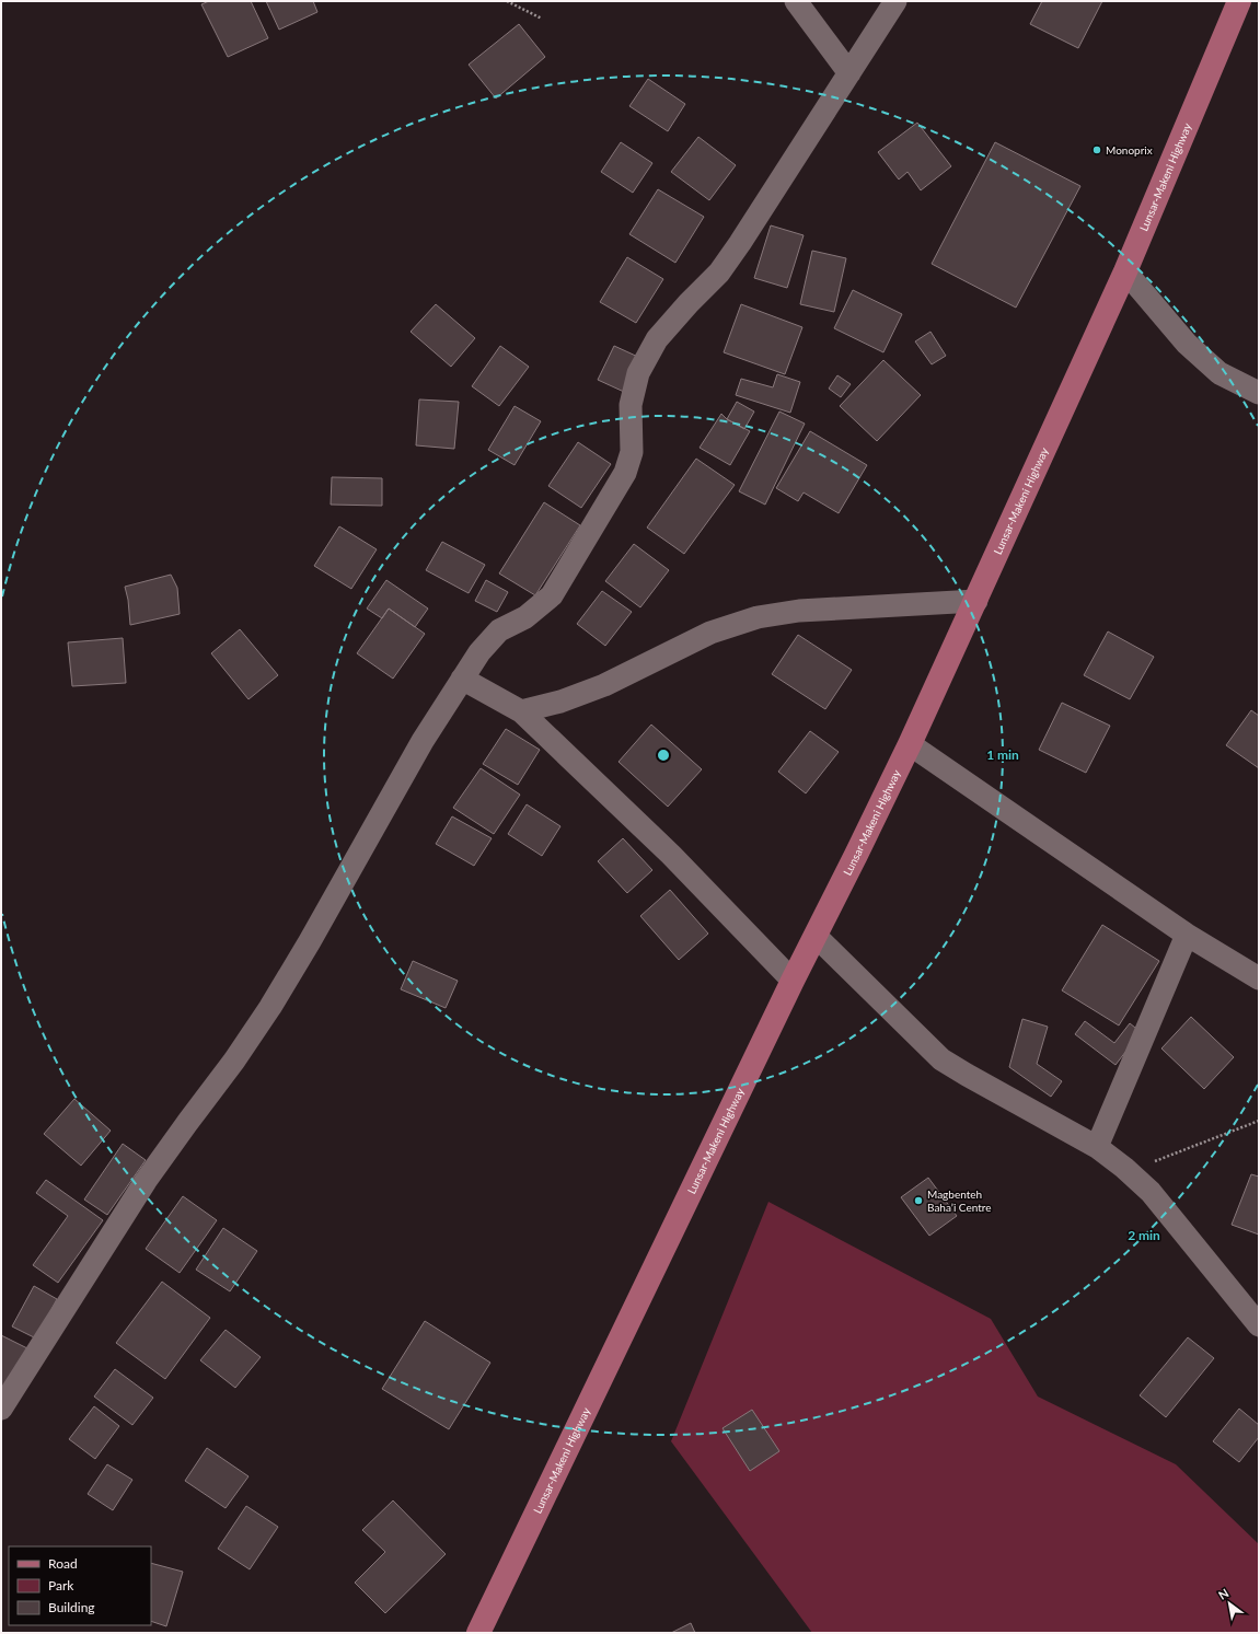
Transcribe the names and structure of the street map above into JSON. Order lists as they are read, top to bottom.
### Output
{
  "streets": {
    "main road": ["Lunsar-Makeni Highway"]
  },
  "places": ["Monoprix", "Magbenteh Baha’i Centre"],
  "legend": ["Road", "Park", "Building"],
  "north": "top left",
  "rings": ["1 min", "2 min"]
}
